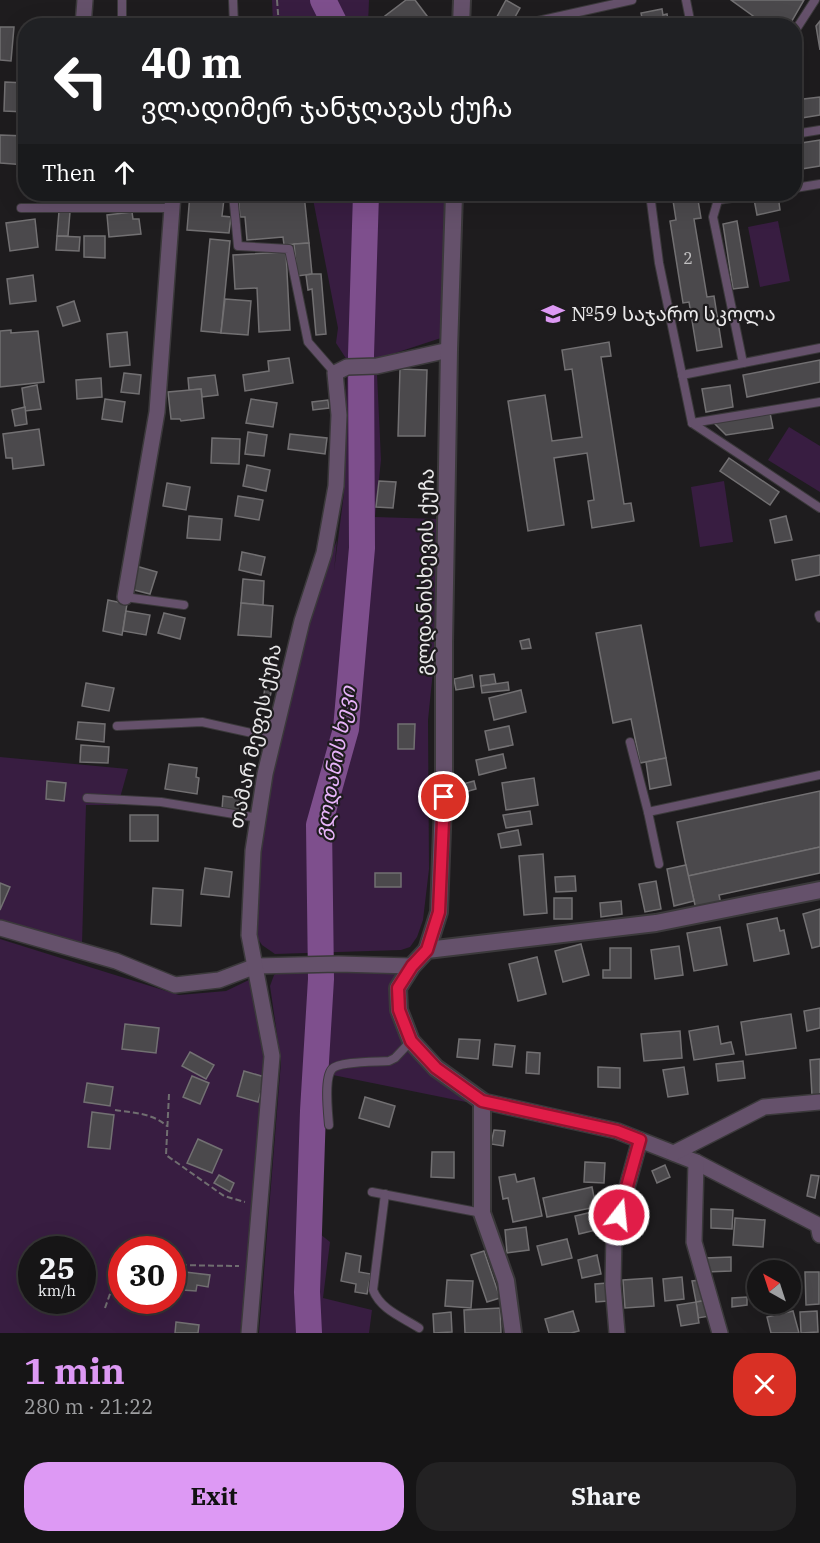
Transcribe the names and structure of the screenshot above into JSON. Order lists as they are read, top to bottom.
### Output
{
  "streets": {
    "street": ["გლდანისხევის ქუჩა", "თამარ მეფეს ქუჩა"]
  },
  "water": ["გლდანის ხევი"],
  "places": {
    "school or university": ["№59 საჯარო სკოლა"]
  },
  "house_numbers": ["2"],
  "north": "top left",
  "page": {
    "turn": ["40 m", "ვლადიმერ ჯანჯღავას ქუჩა"],
    "then": "Then",
    "speed": "25 km/h",
    "limit": "30",
    "heading": ["1 min", "280 m · 21:22"],
    "buttons": ["Exit", "Share"]
  }
}
